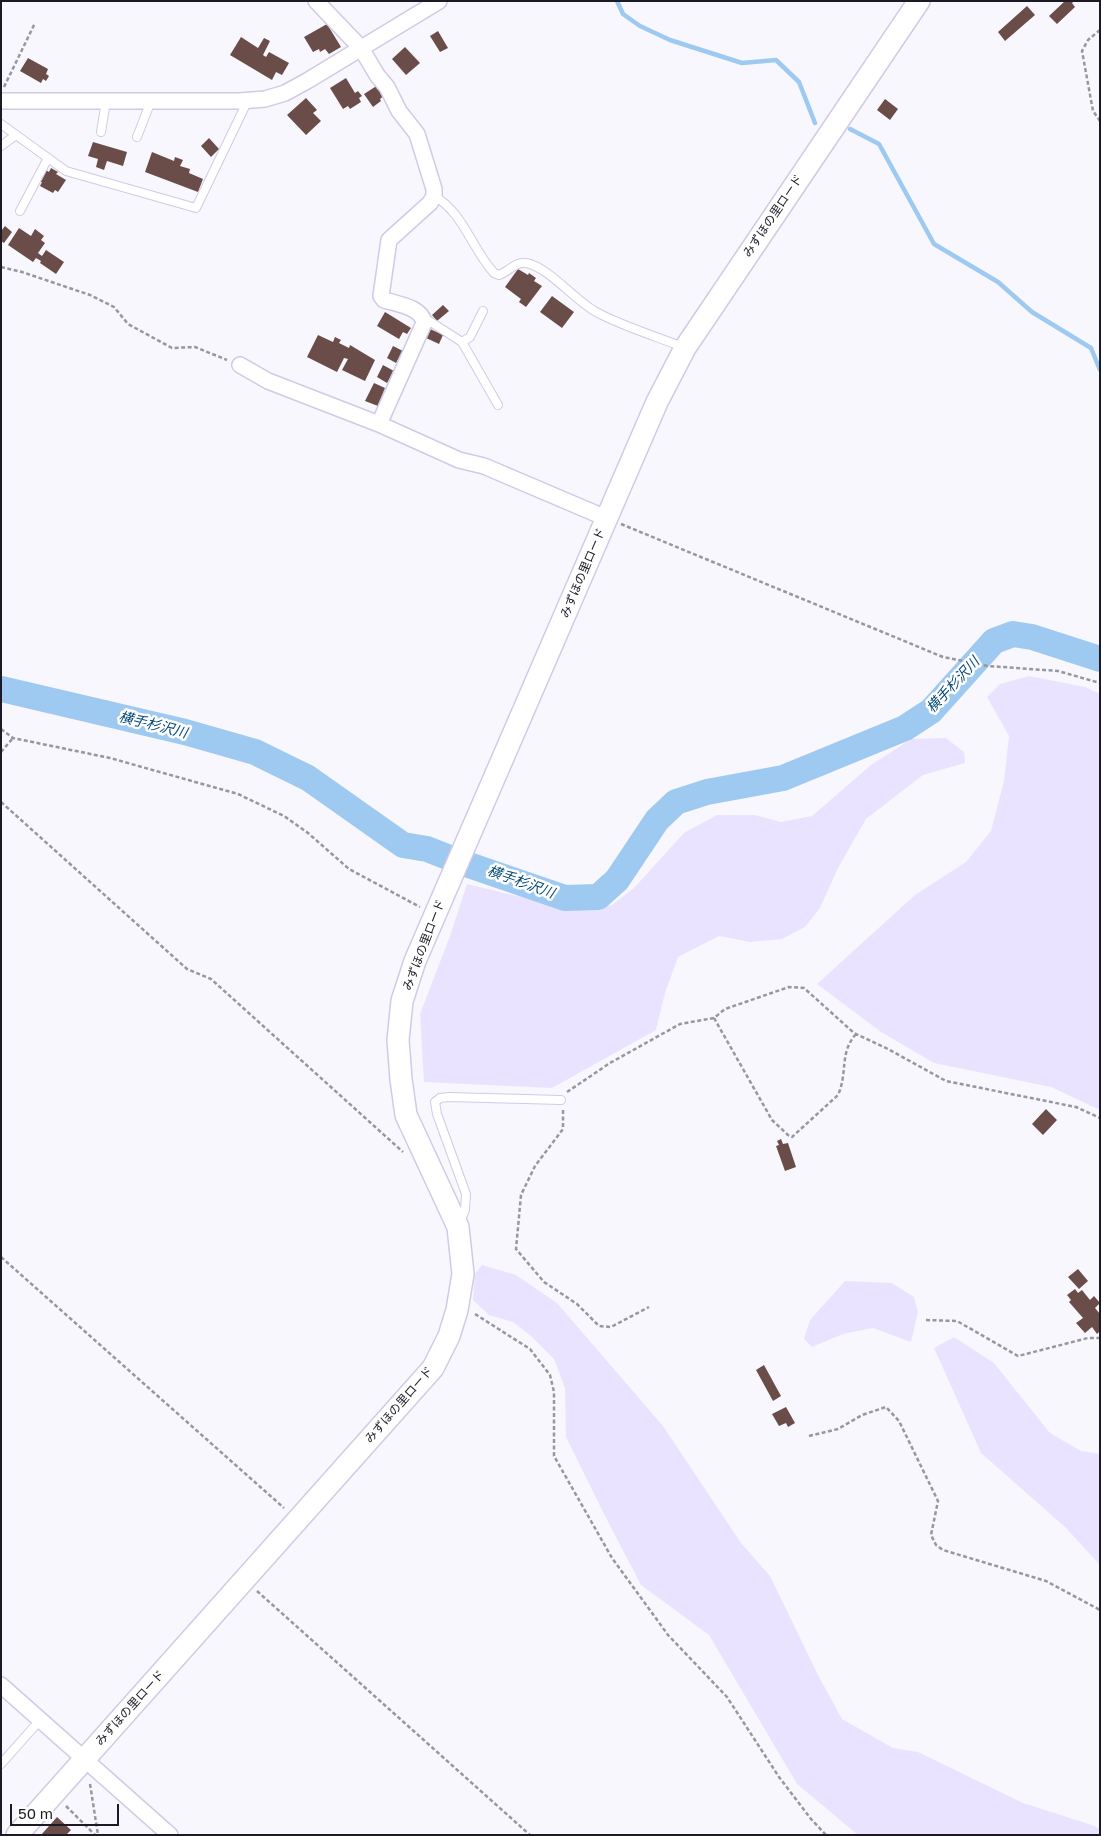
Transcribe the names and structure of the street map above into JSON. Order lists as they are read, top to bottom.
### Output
{
  "streets": {
    "street": ["みずほの里ロード"]
  },
  "water": ["横手杉沢川"],
  "scale_bar": "50 m"
}
